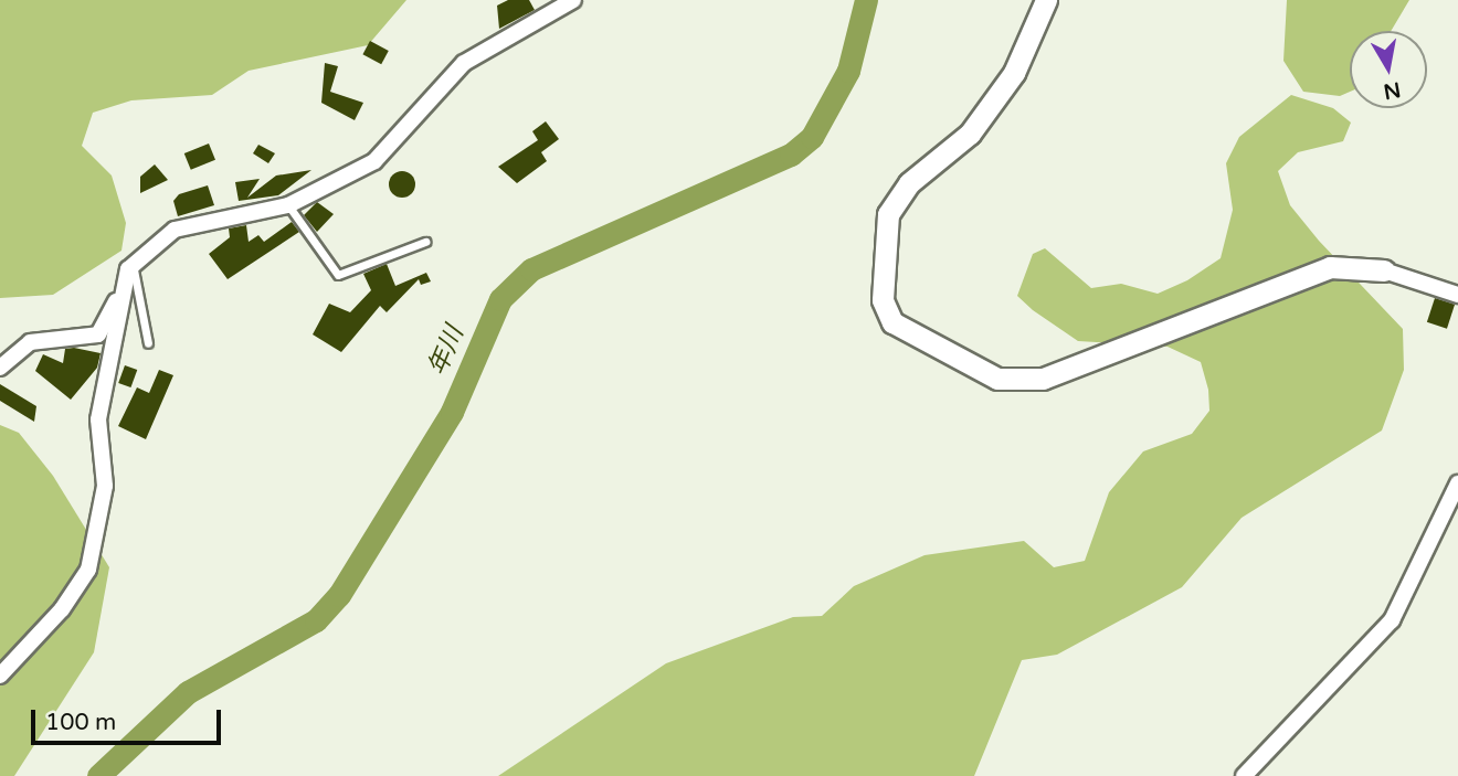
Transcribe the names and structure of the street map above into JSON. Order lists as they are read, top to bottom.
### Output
{
  "water": ["年川"],
  "scale_bar": "100 m",
  "north": "bottom"
}
